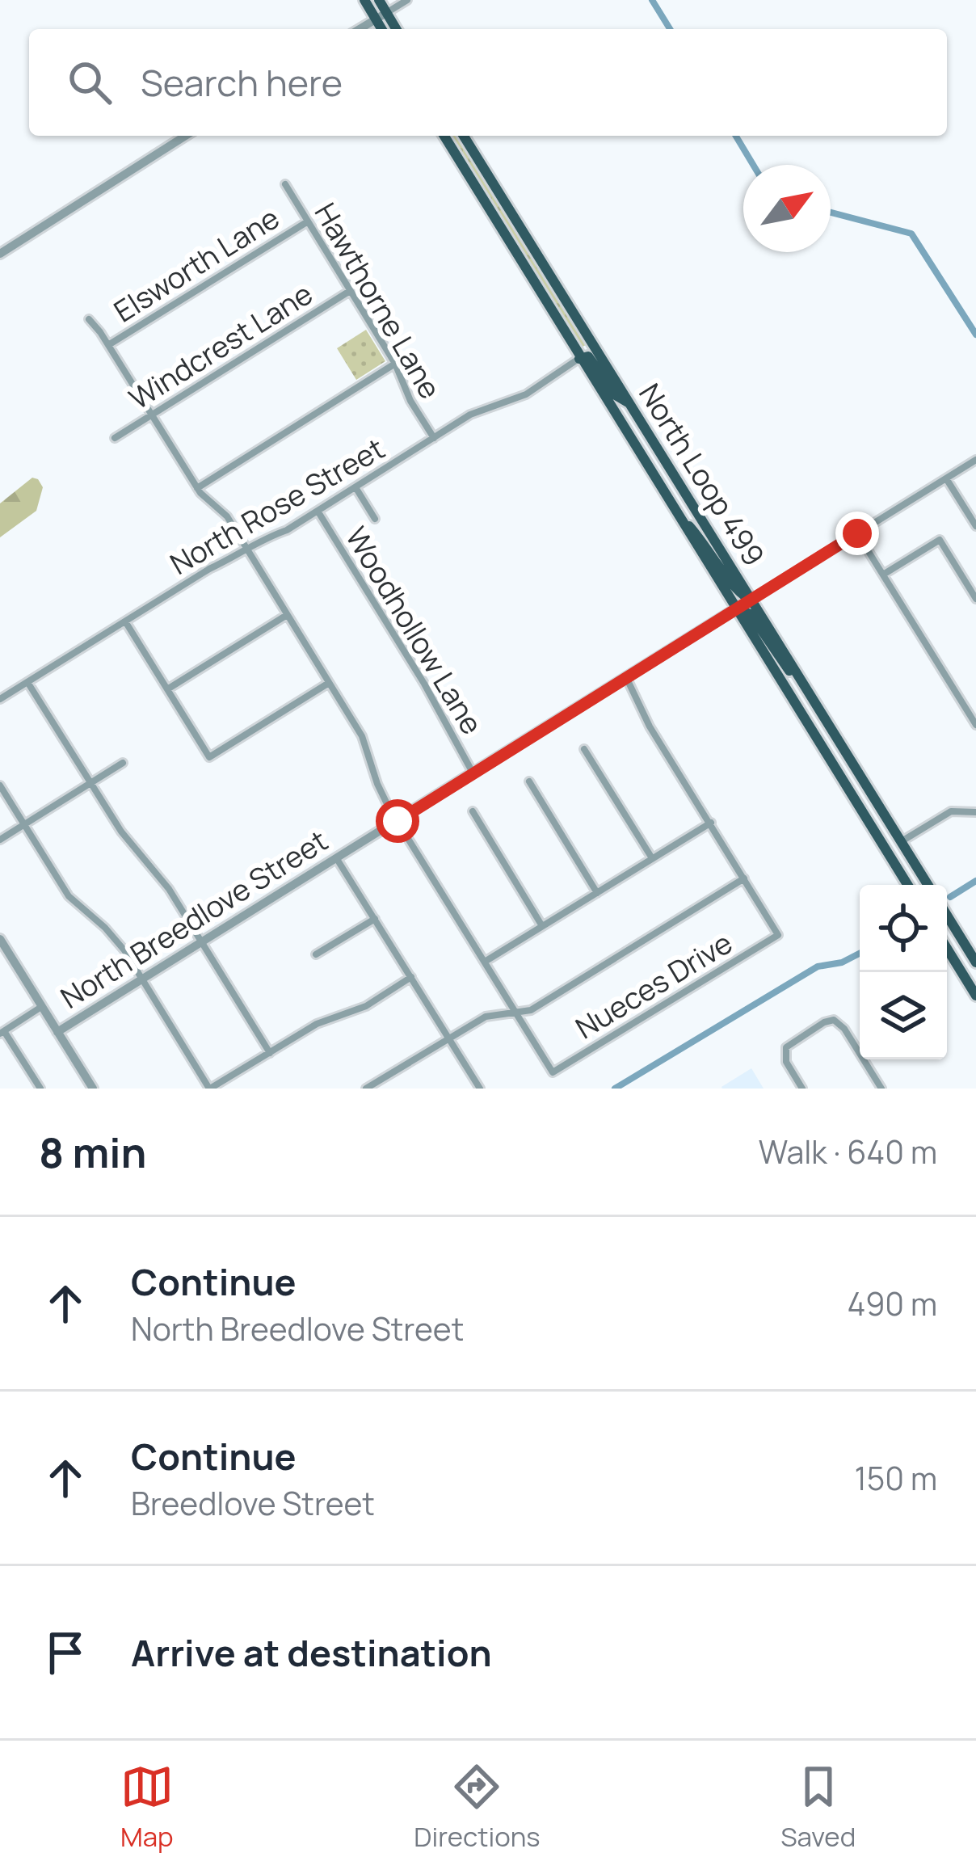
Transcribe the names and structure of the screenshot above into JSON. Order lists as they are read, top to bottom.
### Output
{
  "streets": {
    "main road": ["North Loop 499"],
    "street": [
      "Elsworth Lane",
      "Hawthorne Lane",
      "Windcrest Lane",
      "North Rose Street",
      "Woodhollow Lane",
      "North Breedlove Street",
      "Nueces Drive"
    ]
  },
  "crossings": [
    ["Elsworth Lane", "Hawthorne Lane"],
    ["Hawthorne Lane", "Windcrest Lane"],
    ["Hawthorne Lane", "North Rose Street"],
    ["North Loop 499", "North Rose Street"],
    ["North Loop 499", "North Breedlove Street"],
    ["North Rose Street", "Woodhollow Lane"],
    ["Woodhollow Lane", "North Breedlove Street"]
  ],
  "north": "top right",
  "page": {
    "search": "Search here",
    "heading": ["8 min", "Walk · 640 m"],
    "list": [
      ["Continue", "North Breedlove Street", "490 m"],
      ["Continue", "Breedlove Street", "150 m"],
      "Arrive at destination"
    ],
    "nav": ["Map", "Directions", "Saved"]
  }
}
